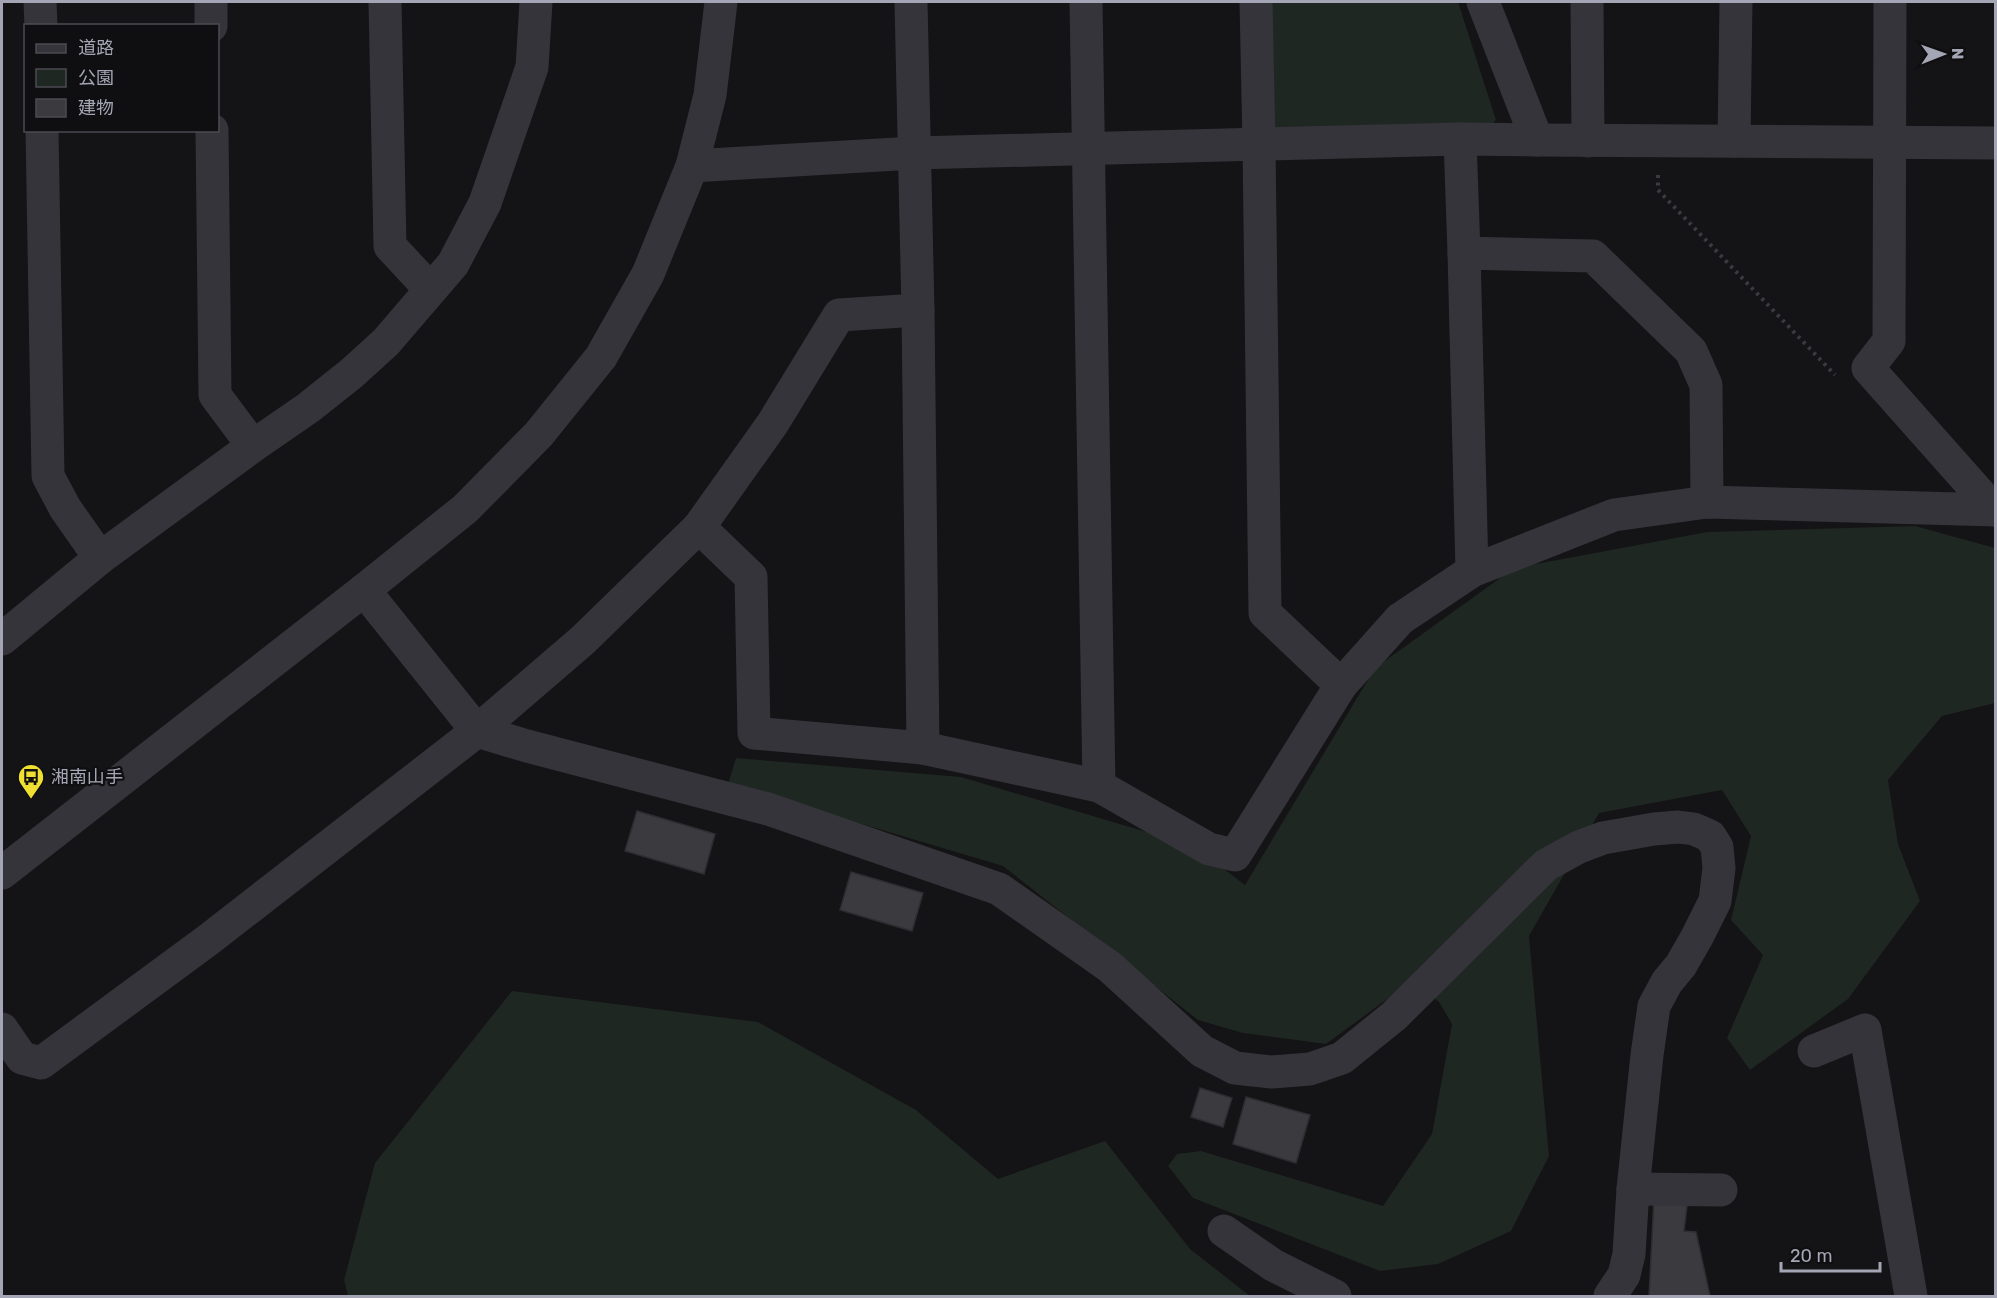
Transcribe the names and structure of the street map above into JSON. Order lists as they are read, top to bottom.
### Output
{
  "places": {
    "bus stop": ["湘南山手"]
  },
  "legend": ["道路", "公園", "建物"],
  "scale_bar": "20 m",
  "north": "right"
}
